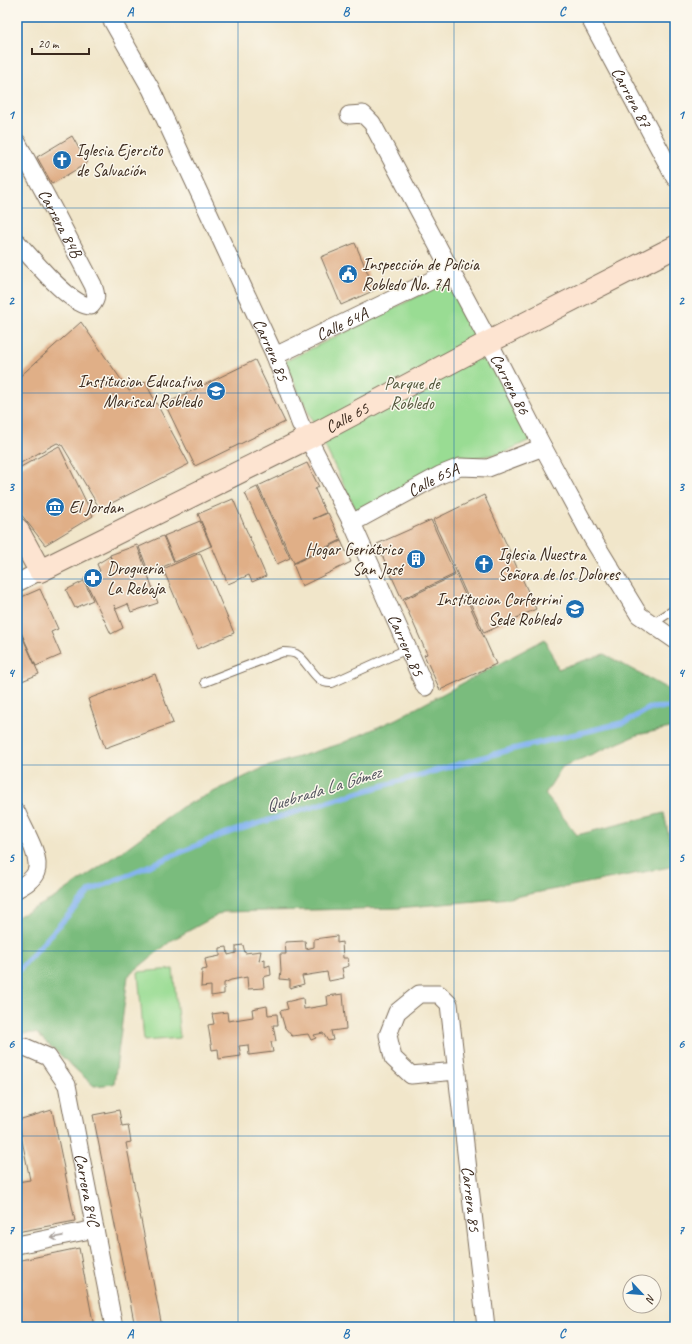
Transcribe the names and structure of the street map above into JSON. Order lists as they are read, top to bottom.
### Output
{
  "streets": {
    "main road": ["Calle 65"],
    "street": [
      "Carrera 87",
      "Carrera 84B",
      "Calle 64A",
      "Carrera 85",
      "Carrera 86",
      "Calle 65A",
      "Carrera 84C"
    ]
  },
  "crossings": [
    ["Calle 64A", "Carrera 85"],
    ["Calle 64A", "Carrera 86"],
    ["Carrera 85", "Calle 65"],
    ["Carrera 85", "Calle 65A"],
    ["Carrera 86", "Calle 65"],
    ["Carrera 86", "Calle 65A"]
  ],
  "water": ["Quebrada La Gómez"],
  "parks": ["Parque de Robledo"],
  "places": {
    "church": ["Iglesia Ejercito de Salvación", "Iglesia Nuestra Señora de los Dolores"],
    "public building": ["Inspección de Policia Robledo No. 7A"],
    "school or university": ["Institucion Educativa Mariscal Robledo", "Institucion Corferrini Sede Robledo"],
    "museum": ["El Jordan"],
    "building": ["Hogar Geriátrico San José"],
    "pharmacy": ["Drogueria La Rebaja"]
  },
  "scale_bar": "20 m",
  "north": "bottom right",
  "grid": {
    "columns": ["A", "B", "C"],
    "rows": [
      "1",
      "2",
      "3",
      "4",
      "5",
      "6",
      "7"
    ]
  }
}
